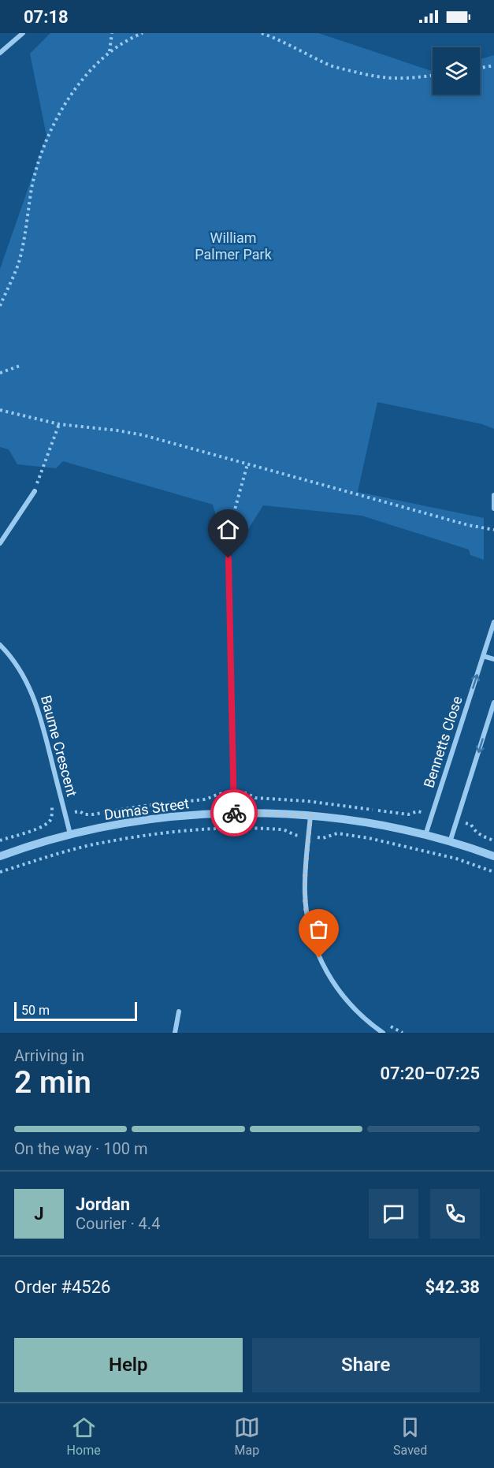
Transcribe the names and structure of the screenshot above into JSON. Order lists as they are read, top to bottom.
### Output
{
  "streets": {
    "street": ["Bennetts Close", "Baume Crescent", "Dumas Street"]
  },
  "crossings": [
    ["Bennetts Close", "Dumas Street"],
    ["Baume Crescent", "Dumas Street"]
  ],
  "parks": ["William Palmer Park"],
  "scale_bar": "50 m",
  "page": {
    "status": "07:18",
    "scale": "50 m",
    "heading": ["2 min", "Arriving in", "07:20–07:25"],
    "panel": [
      "Jordan",
      "Courier · 4.4",
      "Order #4526",
      "$42.38"
    ],
    "bar": "On the way · 100 m",
    "round": "J",
    "buttons": ["Help", "Share"],
    "tabs": ["Home", "Map", "Saved"]
  }
}
